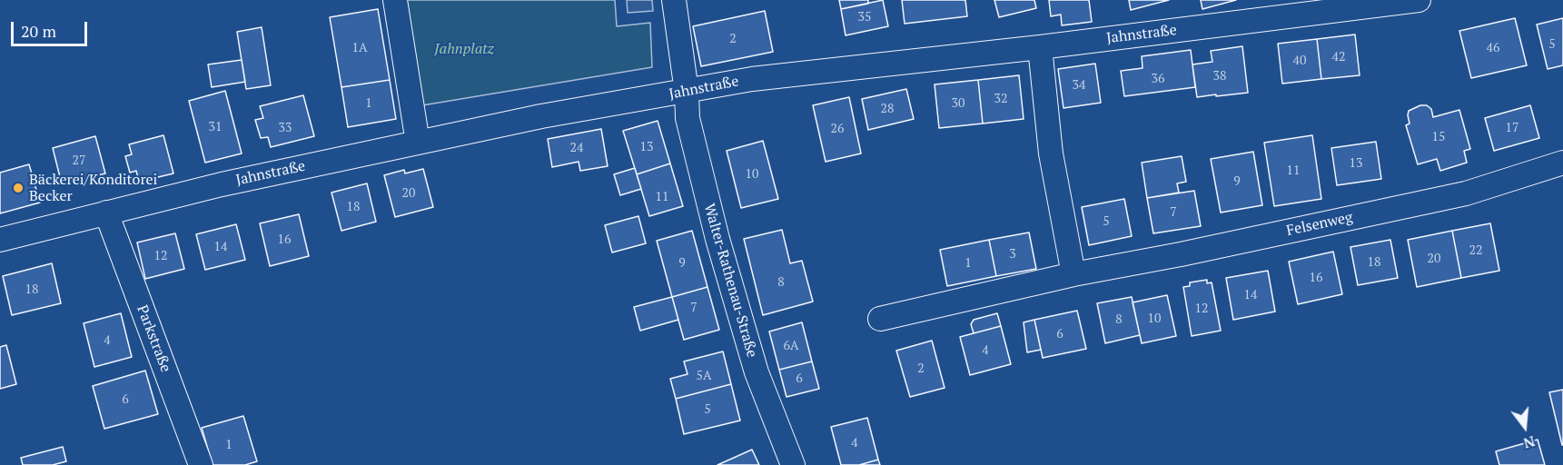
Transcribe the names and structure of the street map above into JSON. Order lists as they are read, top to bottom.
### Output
{
  "streets": {
    "street": [
      "Jahnstraße",
      "Felsenweg",
      "Walter-Rathenau-Straße",
      "Parkstraße"
    ]
  },
  "crossings": [
    ["Jahnstraße", "Walter-Rathenau-Straße"],
    ["Jahnstraße", "Parkstraße"]
  ],
  "parks": ["Jahnplatz"],
  "places": ["Bäckerei/Konditorei Becker"],
  "house_numbers": [
    "35",
    "2",
    "5",
    "1A",
    "46",
    "42",
    "40",
    "38",
    "36",
    "34",
    "32",
    "1",
    "30",
    "28",
    "31",
    "33",
    "17",
    "26",
    "15",
    "13",
    "24",
    "27",
    "13",
    "11",
    "10",
    "9",
    "20",
    "11",
    "18",
    "7",
    "5",
    "16",
    "14",
    "22",
    "3",
    "12",
    "20",
    "18",
    "9",
    "1",
    "16",
    "8",
    "18",
    "14",
    "7",
    "12",
    "10",
    "8",
    "6",
    "4",
    "6A",
    "4",
    "2",
    "5A",
    "6",
    "6",
    "5",
    "4",
    "1"
  ],
  "scale_bar": "20 m",
  "north": "bottom"
}
